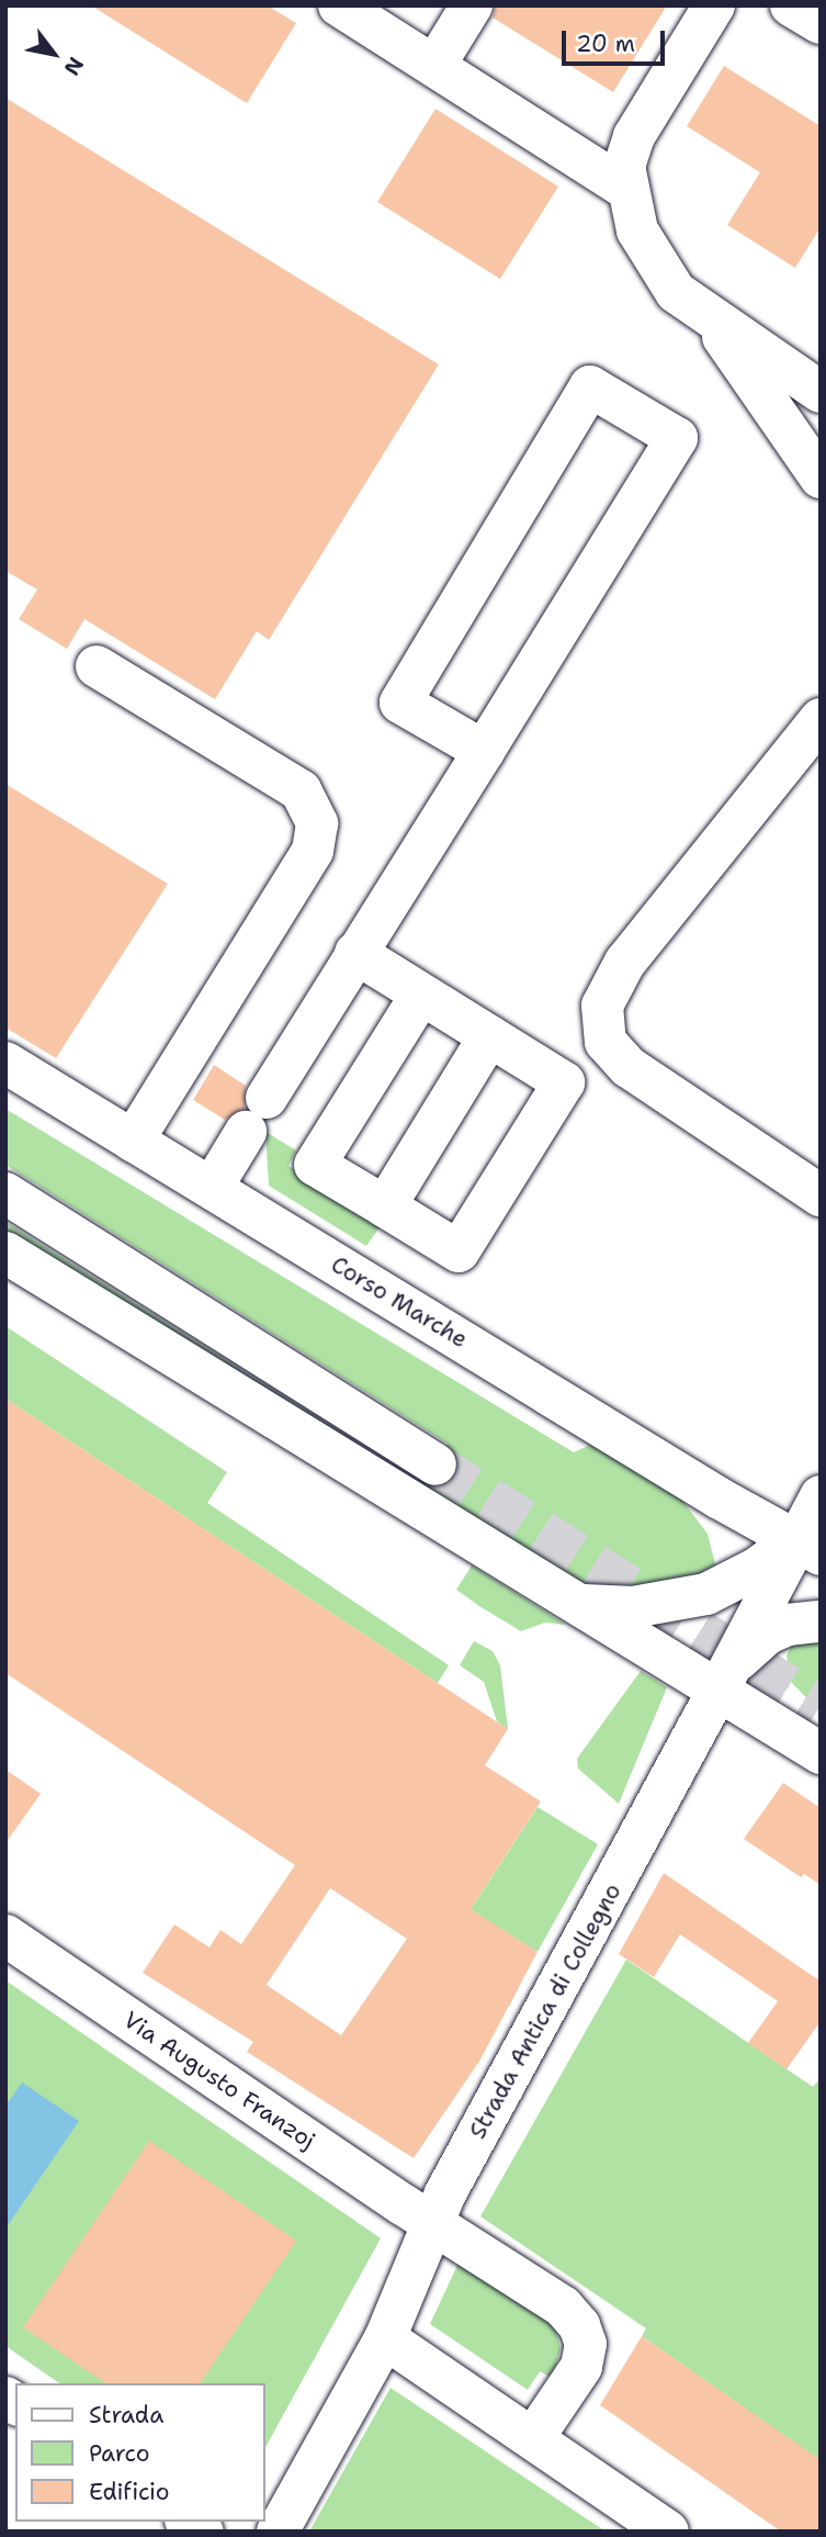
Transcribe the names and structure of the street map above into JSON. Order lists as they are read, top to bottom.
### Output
{
  "streets": {
    "main road": ["Corso Marche", "Strada Antica di Collegno", "Via Augusto Franzoj"]
  },
  "crossings": [
    ["Corso Marche", "Strada Antica di Collegno"],
    ["Strada Antica di Collegno", "Via Augusto Franzoj"]
  ],
  "legend": ["Strada", "Parco", "Edificio"],
  "scale_bar": "20 m",
  "north": "bottom right"
}
